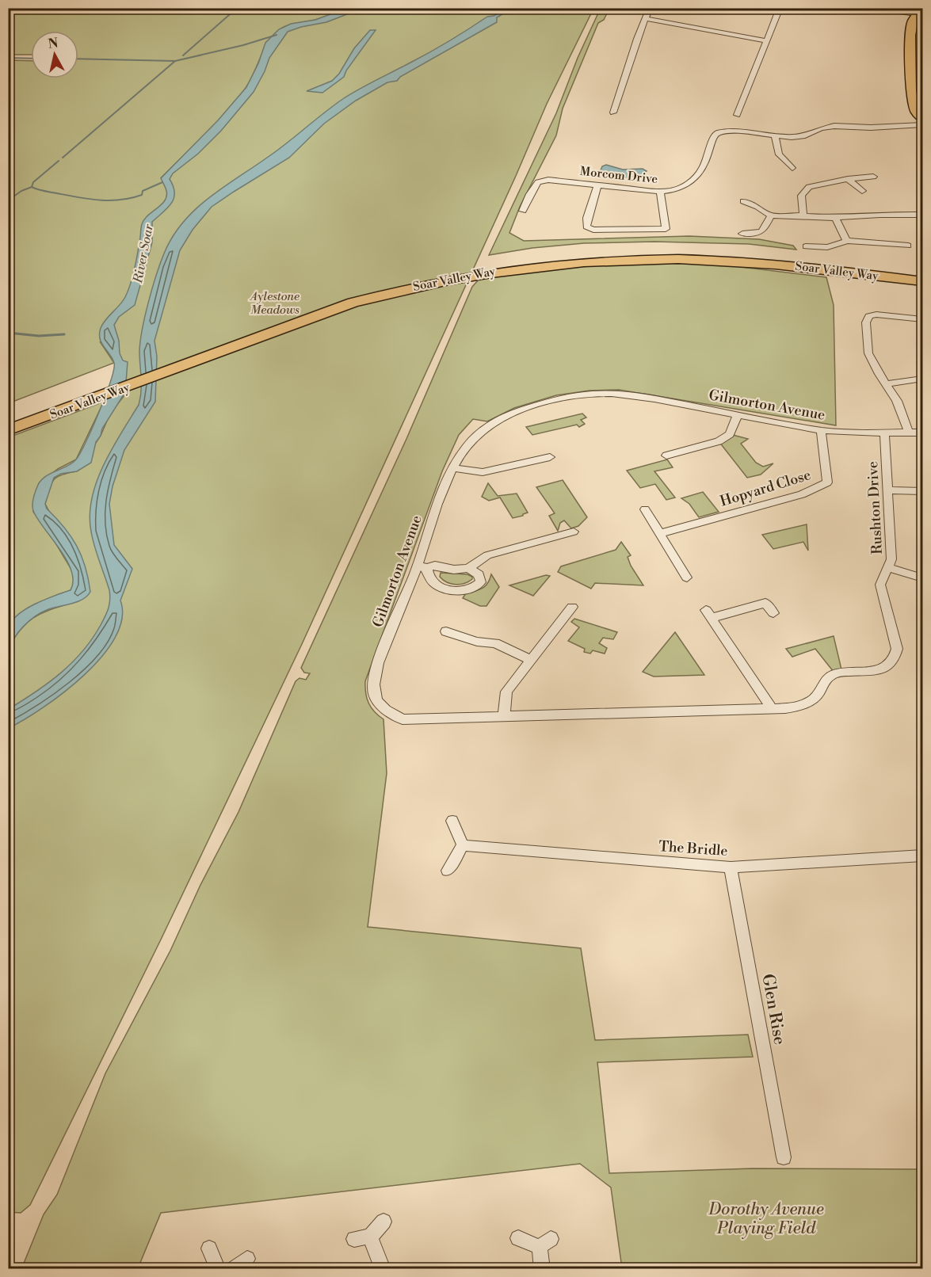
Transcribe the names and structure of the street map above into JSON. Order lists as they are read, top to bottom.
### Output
{
  "streets": {
    "highway": ["Soar Valley Way"],
    "street": [
      "Morcom Drive",
      "Gilmorton Avenue",
      "Hopyard Close",
      "Rushton Drive",
      "The Bridle",
      "Glen Rise"
    ]
  },
  "crossings": [
    ["Gilmorton Avenue", "Hopyard Close"],
    ["Gilmorton Avenue", "Rushton Drive"],
    ["The Bridle", "Glen Rise"]
  ],
  "water": ["River Soar"],
  "parks": ["Aylestone Meadows", "Dorothy Avenue Playing Field"],
  "north": "top"
}
